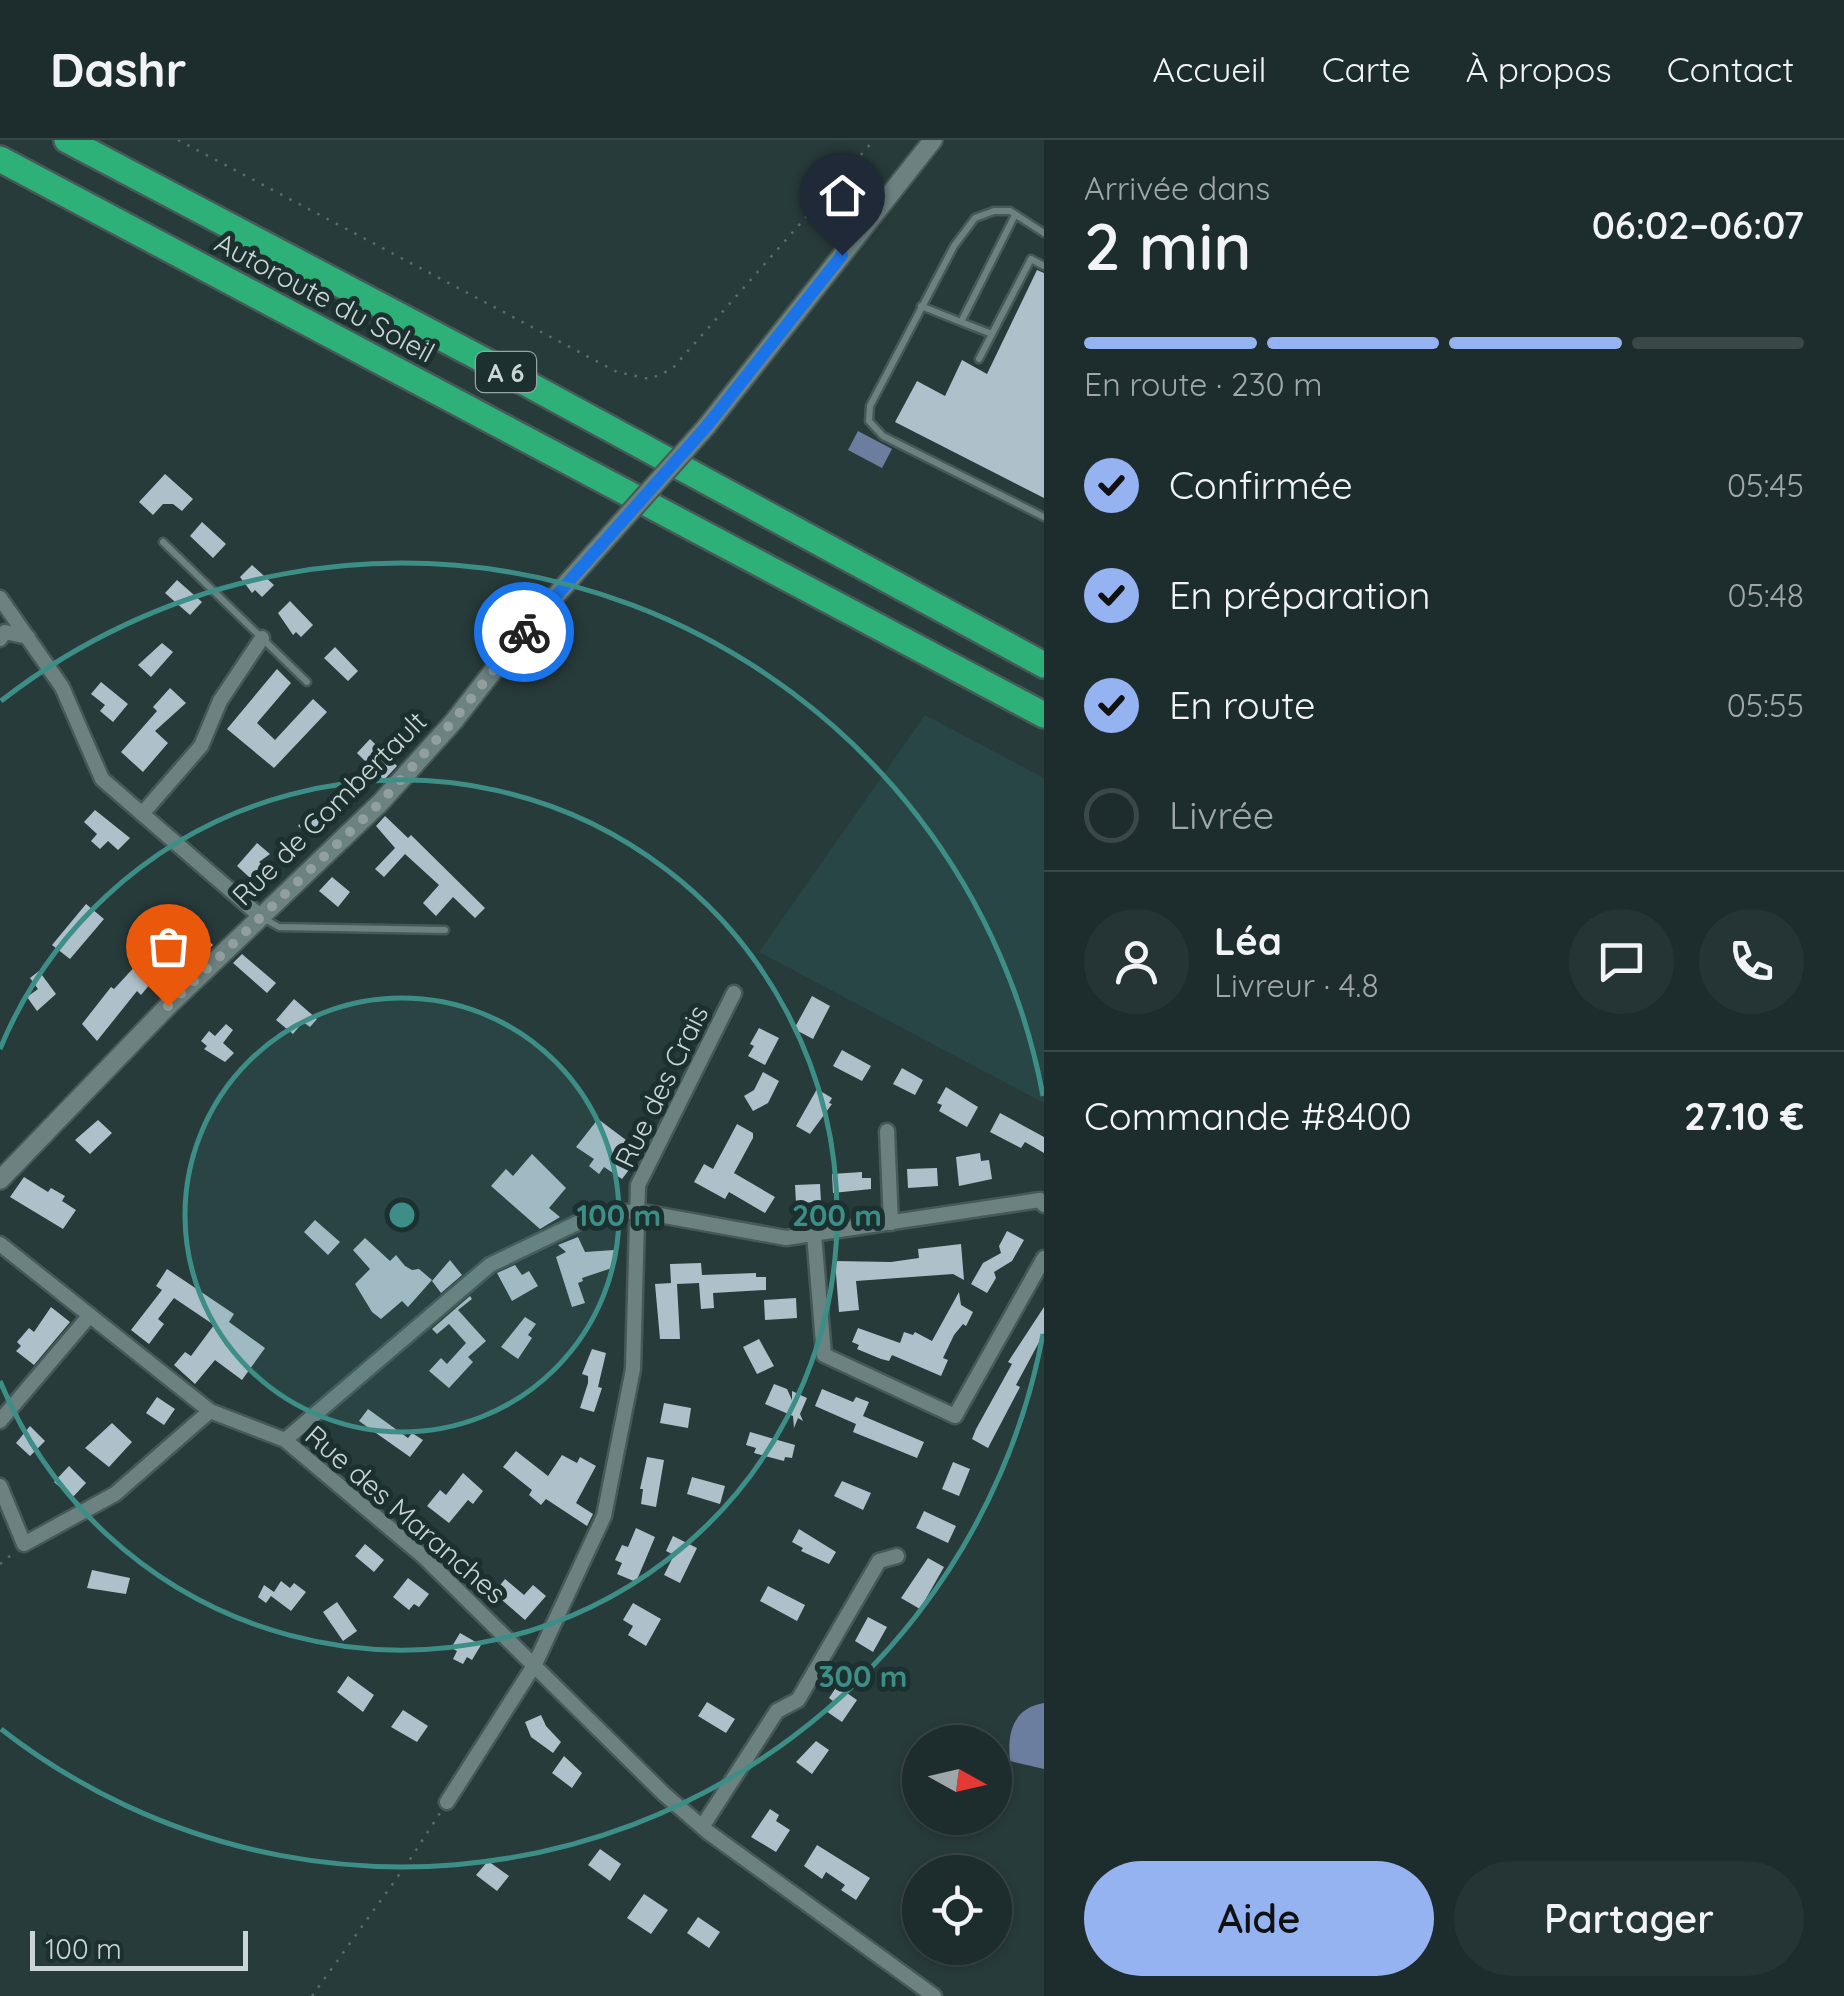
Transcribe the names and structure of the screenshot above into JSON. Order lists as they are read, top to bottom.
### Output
{
  "streets": {
    "highway": ["Autoroute du Soleil", "A 6"],
    "street": ["Rue de Combertault", "Rue des Crais", "Rue des Maranches"]
  },
  "crossings": [
    ["Rue des Crais", "Rue des Maranches"]
  ],
  "scale_bar": "100 m",
  "north": "right",
  "page": {
    "header": "Dashr",
    "nav": [
      "Accueil",
      "Carte",
      "À propos",
      "Contact"
    ],
    "heading": ["2 min", "Arrivée dans", "06:02–06:07"],
    "panel": [
      "Léa",
      "Livreur · 4.8",
      "Commande #8400",
      "27.10 €"
    ],
    "bar": "En route · 230 m",
    "list": [
      ["Confirmée", "05:45"],
      ["En préparation", "05:48"],
      ["En route", "05:55"],
      "Livrée"
    ],
    "buttons": ["Aide", "Partager"],
    "scale": "100 m"
  },
  "rings": ["100 m", "200 m", "300 m"]
}
